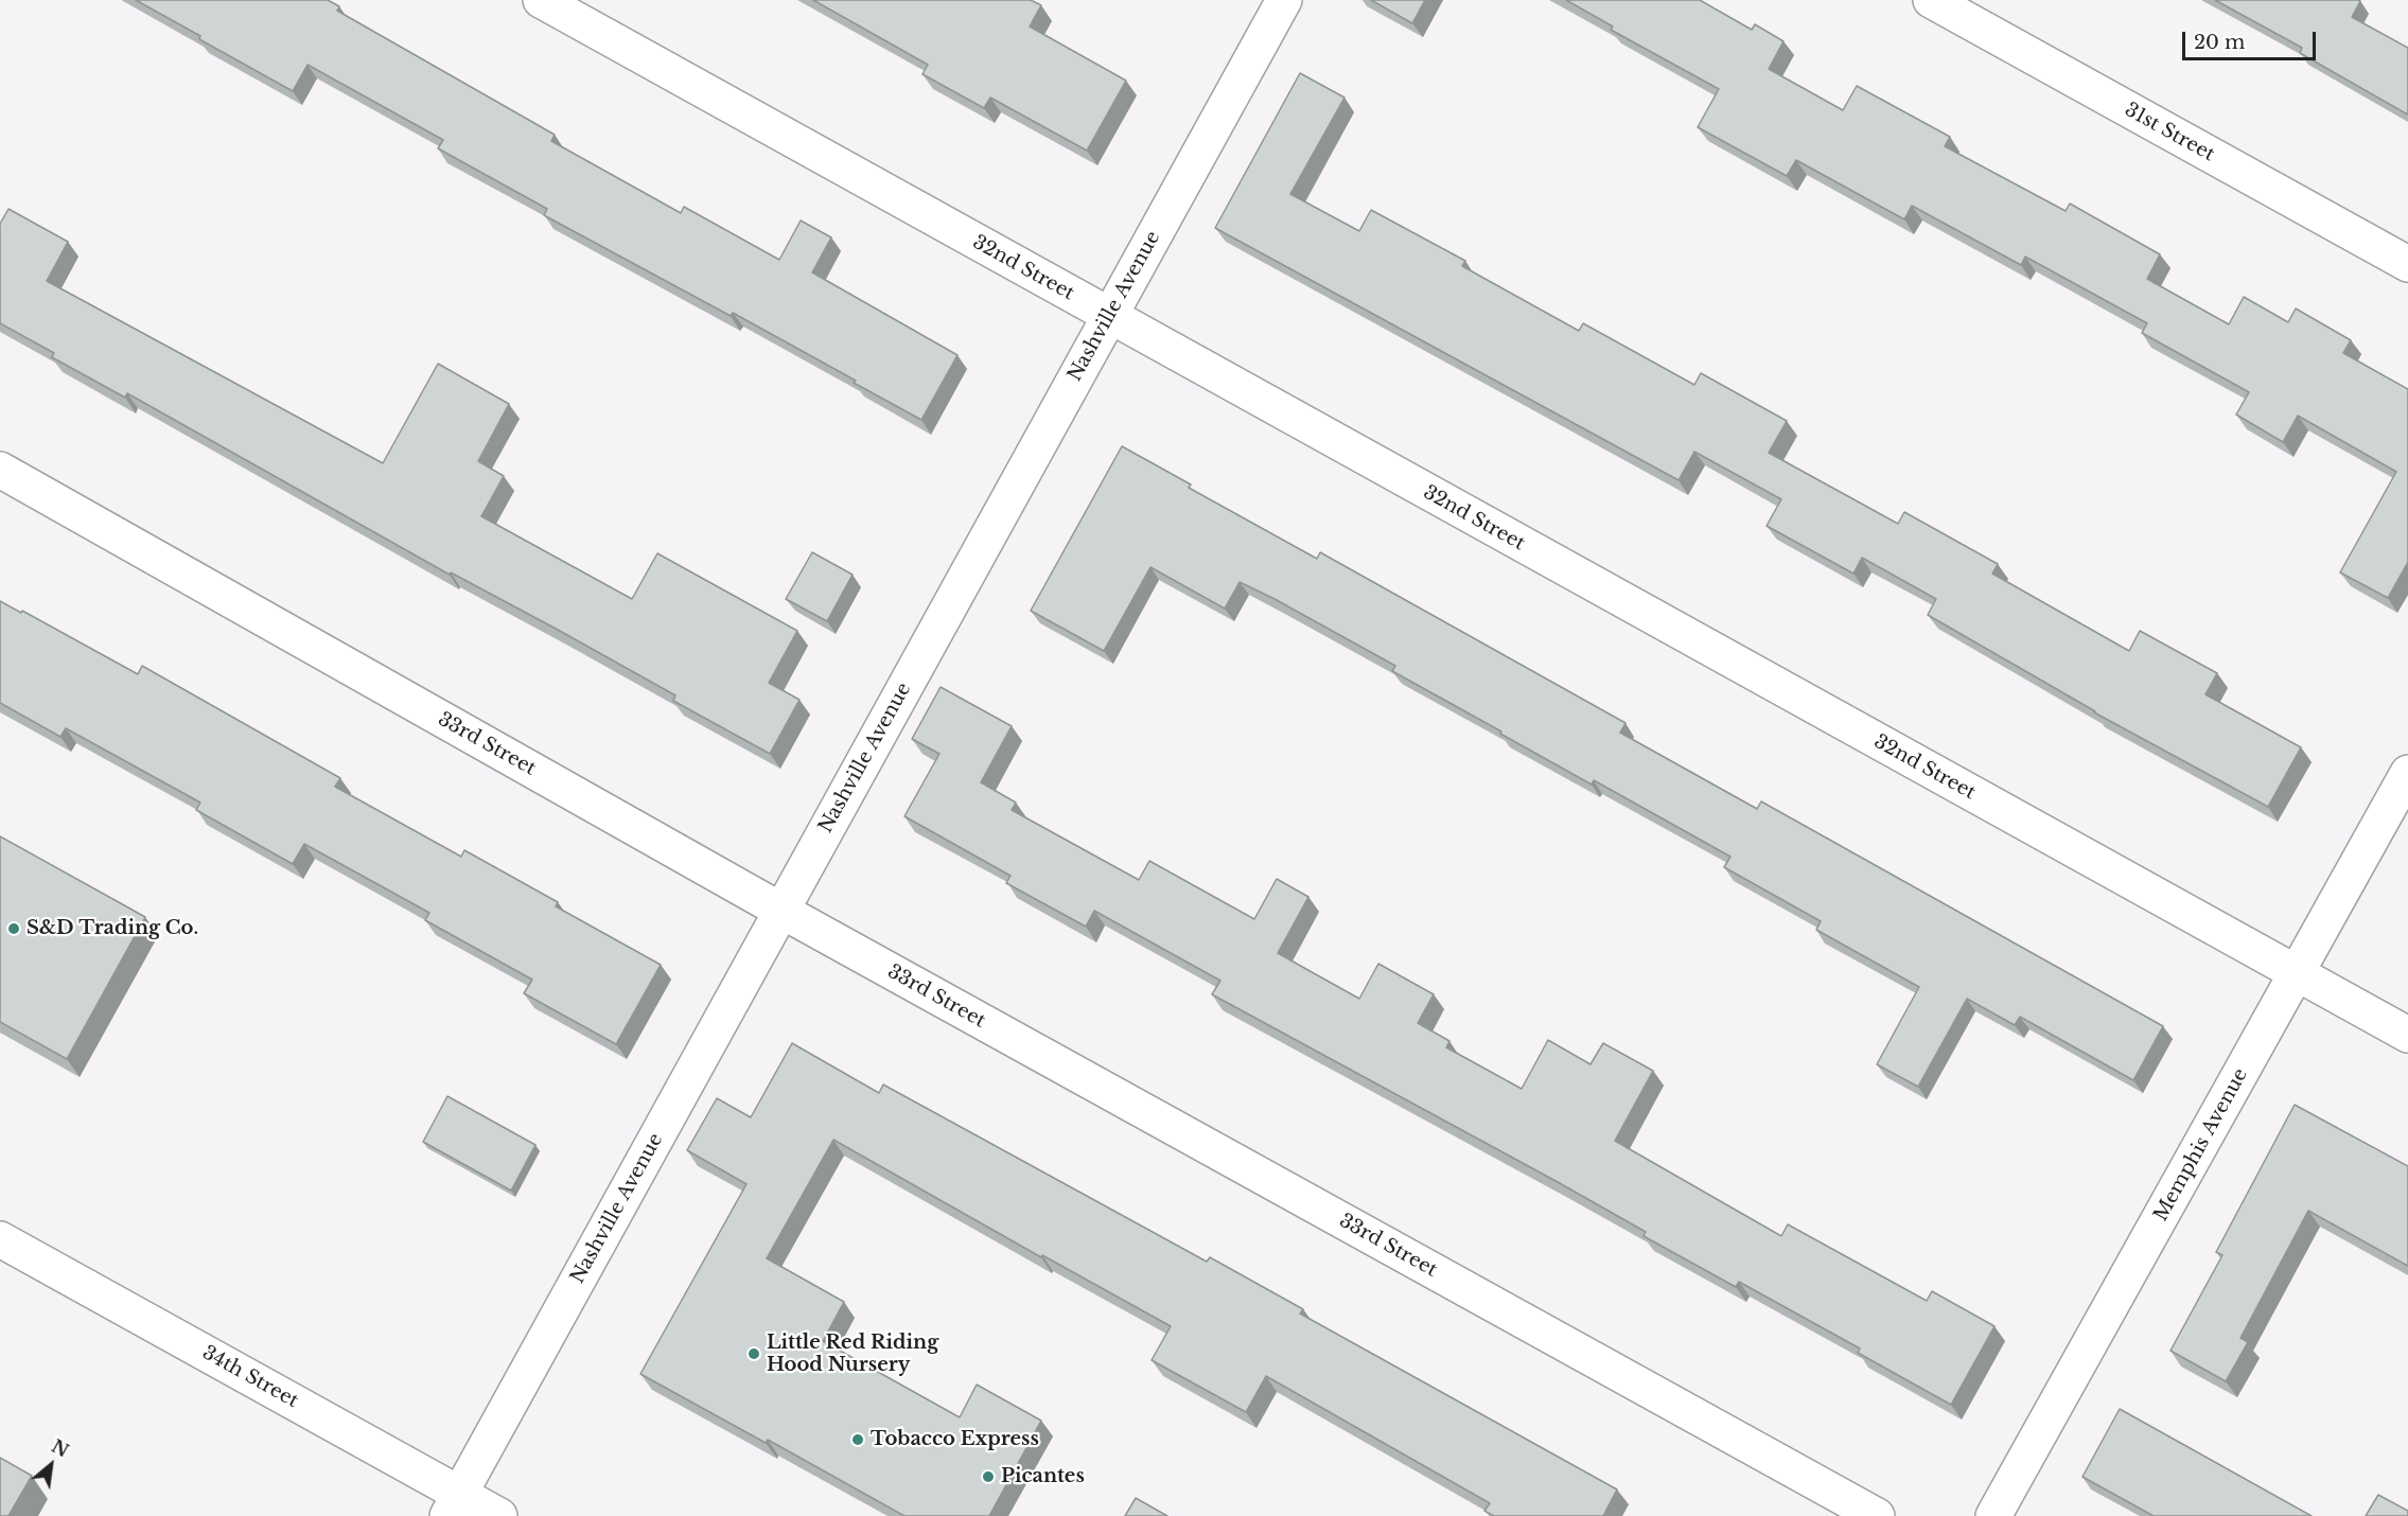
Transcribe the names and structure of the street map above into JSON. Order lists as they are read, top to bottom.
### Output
{
  "streets": {
    "street": [
      "31st Street",
      "32nd Street",
      "Nashville Avenue",
      "33rd Street",
      "Memphis Avenue",
      "34th Street"
    ]
  },
  "crossings": [
    ["32nd Street", "Nashville Avenue"],
    ["32nd Street", "Memphis Avenue"],
    ["Nashville Avenue", "33rd Street"],
    ["Nashville Avenue", "34th Street"]
  ],
  "places": [
    "S&D Trading Co.",
    "Little Red Riding Hood Nursery",
    "Tobacco Express",
    "Picantes"
  ],
  "scale_bar": "20 m",
  "north": "top right"
}
